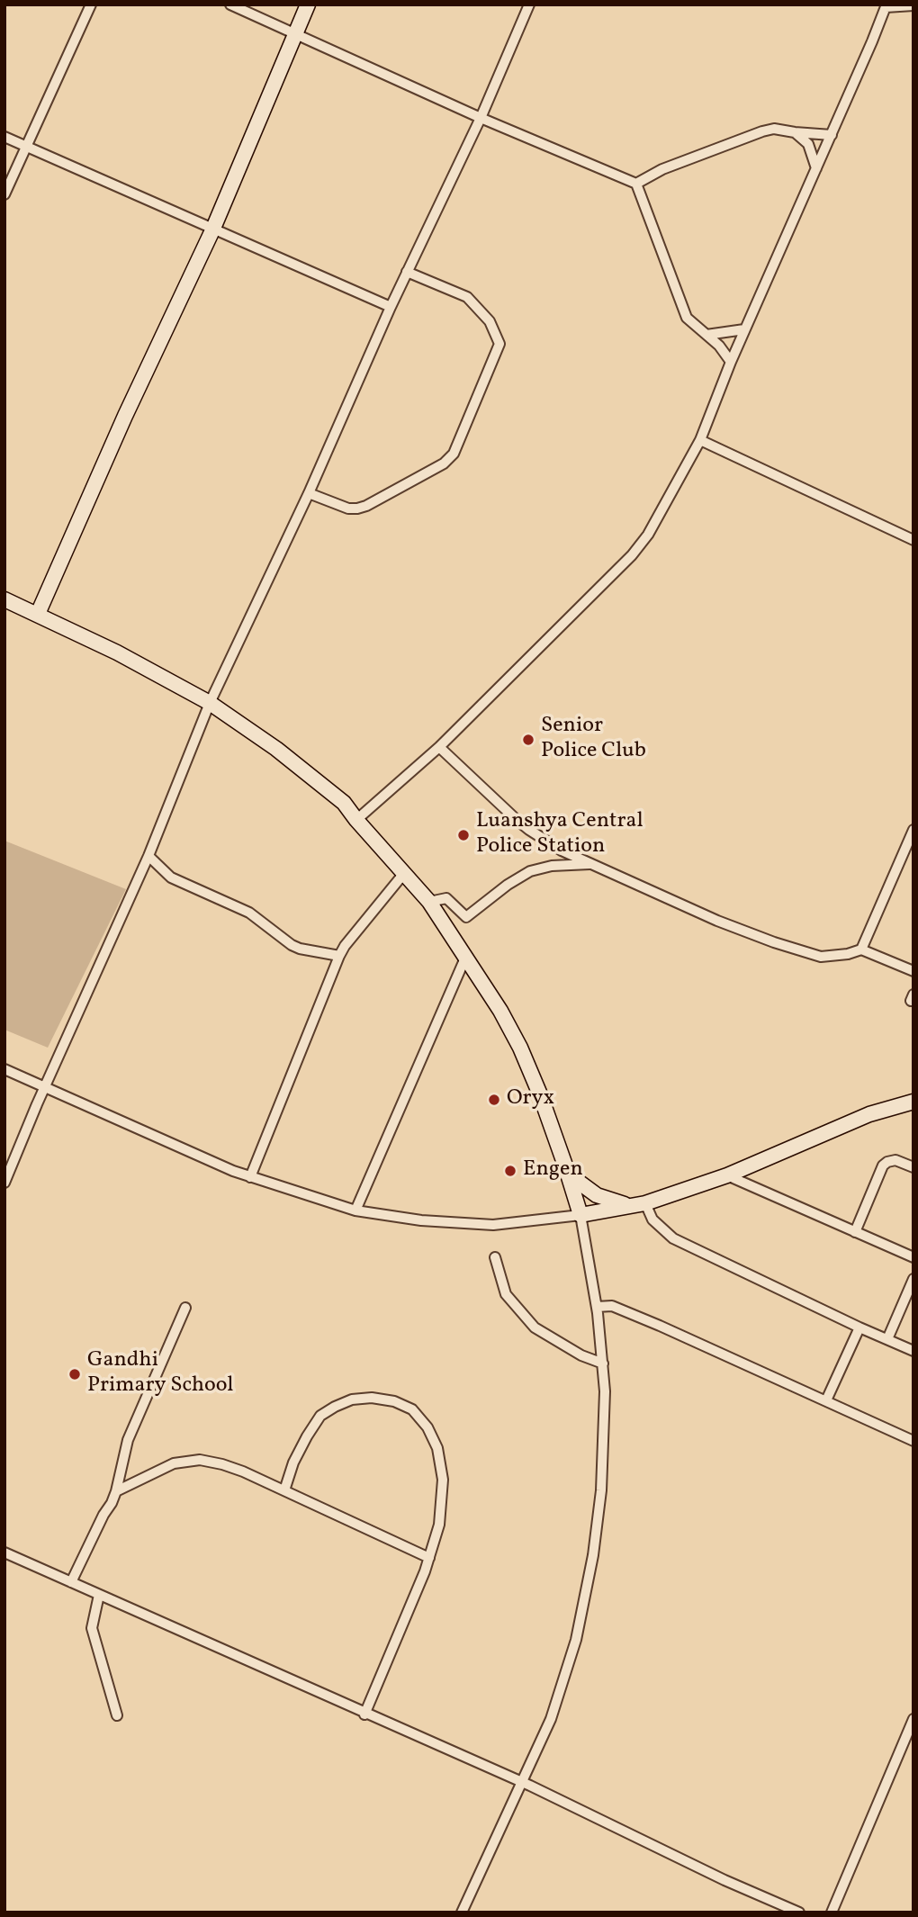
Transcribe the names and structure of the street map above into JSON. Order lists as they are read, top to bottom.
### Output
{
  "places": [
    "Senior Police Club",
    "Luanshya Central Police Station",
    "Oryx",
    "Engen",
    "Gandhi Primary School"
  ]
}
